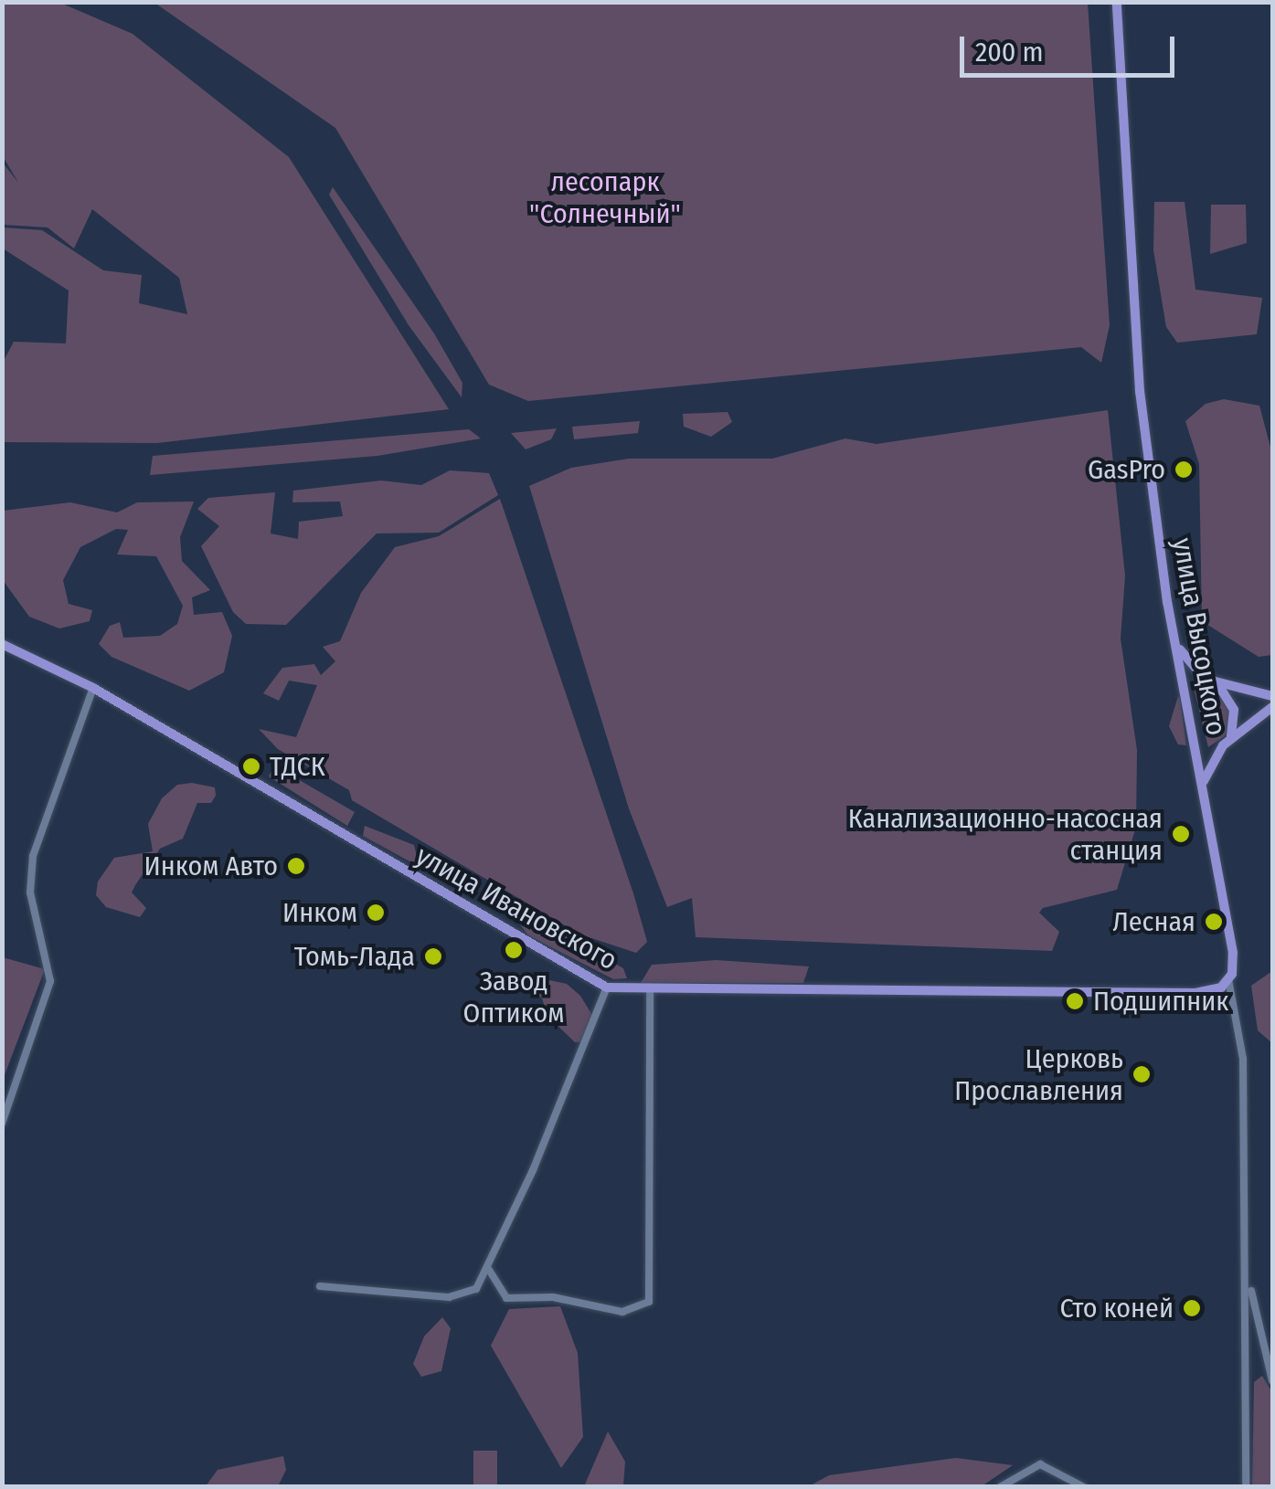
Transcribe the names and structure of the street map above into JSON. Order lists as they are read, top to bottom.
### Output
{
  "streets": {
    "main road": ["улица Высоцкого", "улица Ивановского"]
  },
  "crossings": [
    ["улица Высоцкого", "улица Ивановского"]
  ],
  "parks": ["лесопарк \"Солнечный\""],
  "places": [
    "GasPro",
    "ТДСК",
    "Канализационно-насосная станция",
    "Инком Авто",
    "Инком",
    "Лесная",
    "Завод Оптиком",
    "Томь-Лада",
    "Подшипник",
    "Церковь Прославления",
    "Сто коней"
  ],
  "scale_bar": "200 m"
}
